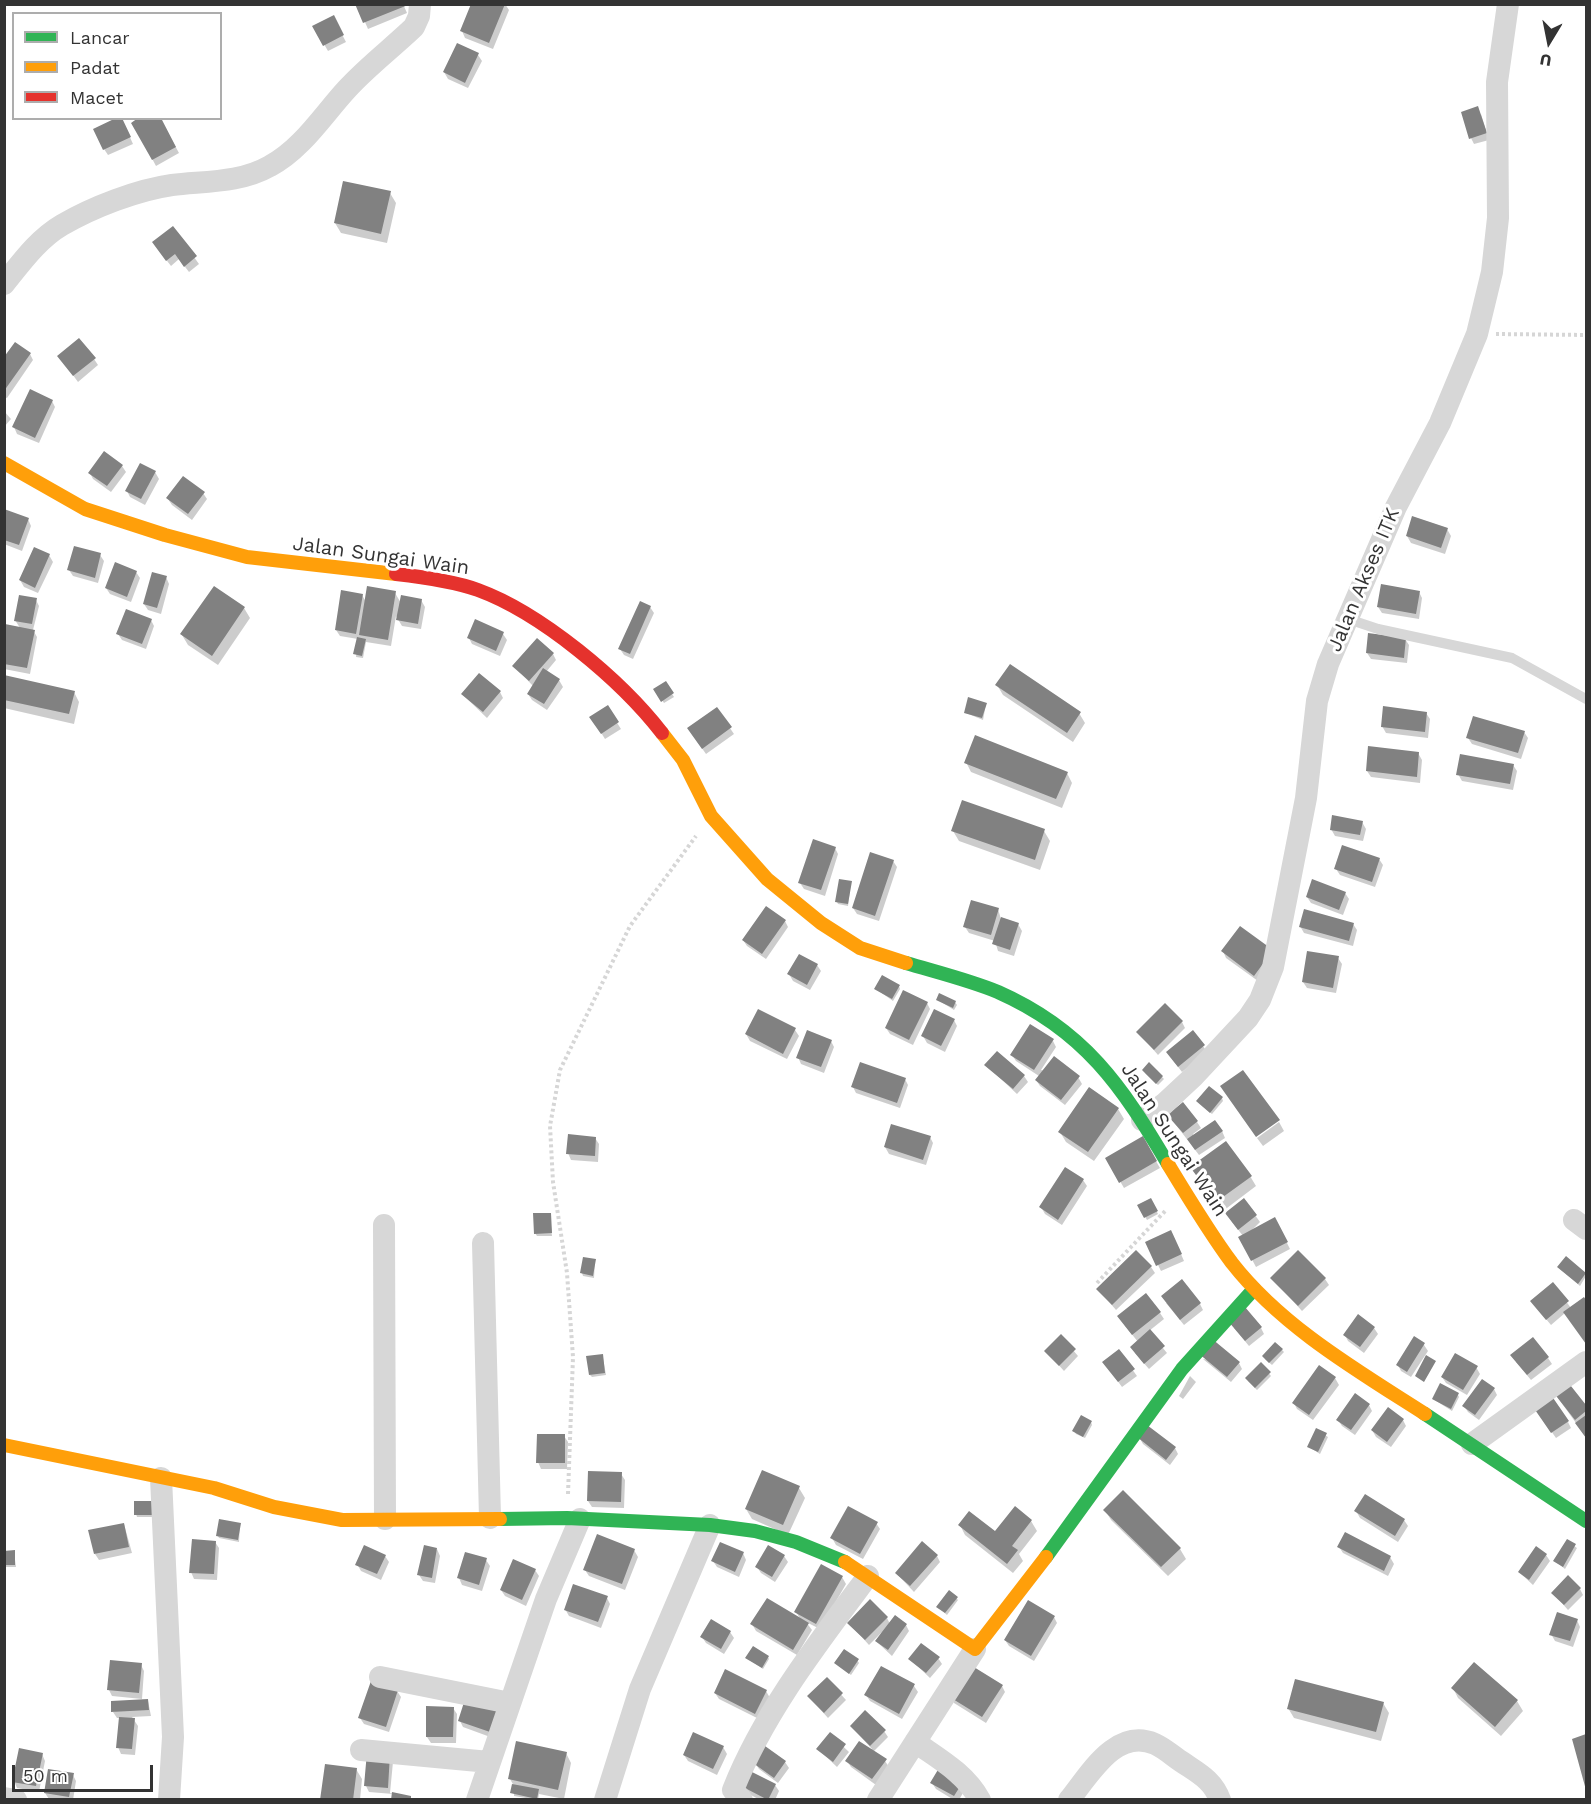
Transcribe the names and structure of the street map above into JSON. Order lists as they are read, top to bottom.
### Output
{
  "streets": {
    "street": ["Jalan Sungai Wain", "Jalan Akses ITK"]
  },
  "crossings": [
    ["Jalan Sungai Wain", "Jalan Akses ITK"]
  ],
  "legend": ["Lancar", "Padat", "Macet"],
  "scale_bar": "50 m",
  "north": "bottom"
}
